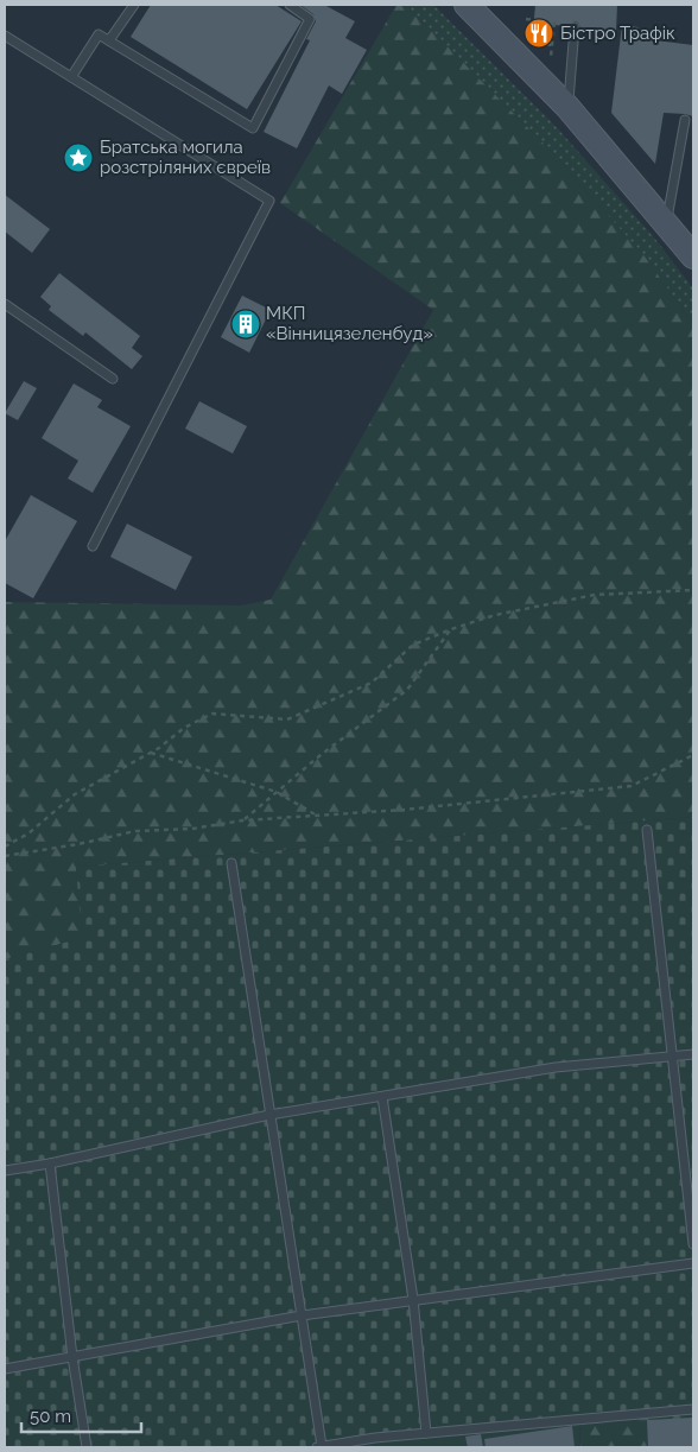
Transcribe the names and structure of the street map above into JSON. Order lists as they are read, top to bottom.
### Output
{
  "places": {
    "restaurant": ["Бістро Трафік"],
    "place": ["Братська могила розстріляних євреїв"],
    "building": ["МКП «Вінницязеленбуд»"]
  },
  "scale_bar": "50 m"
}
